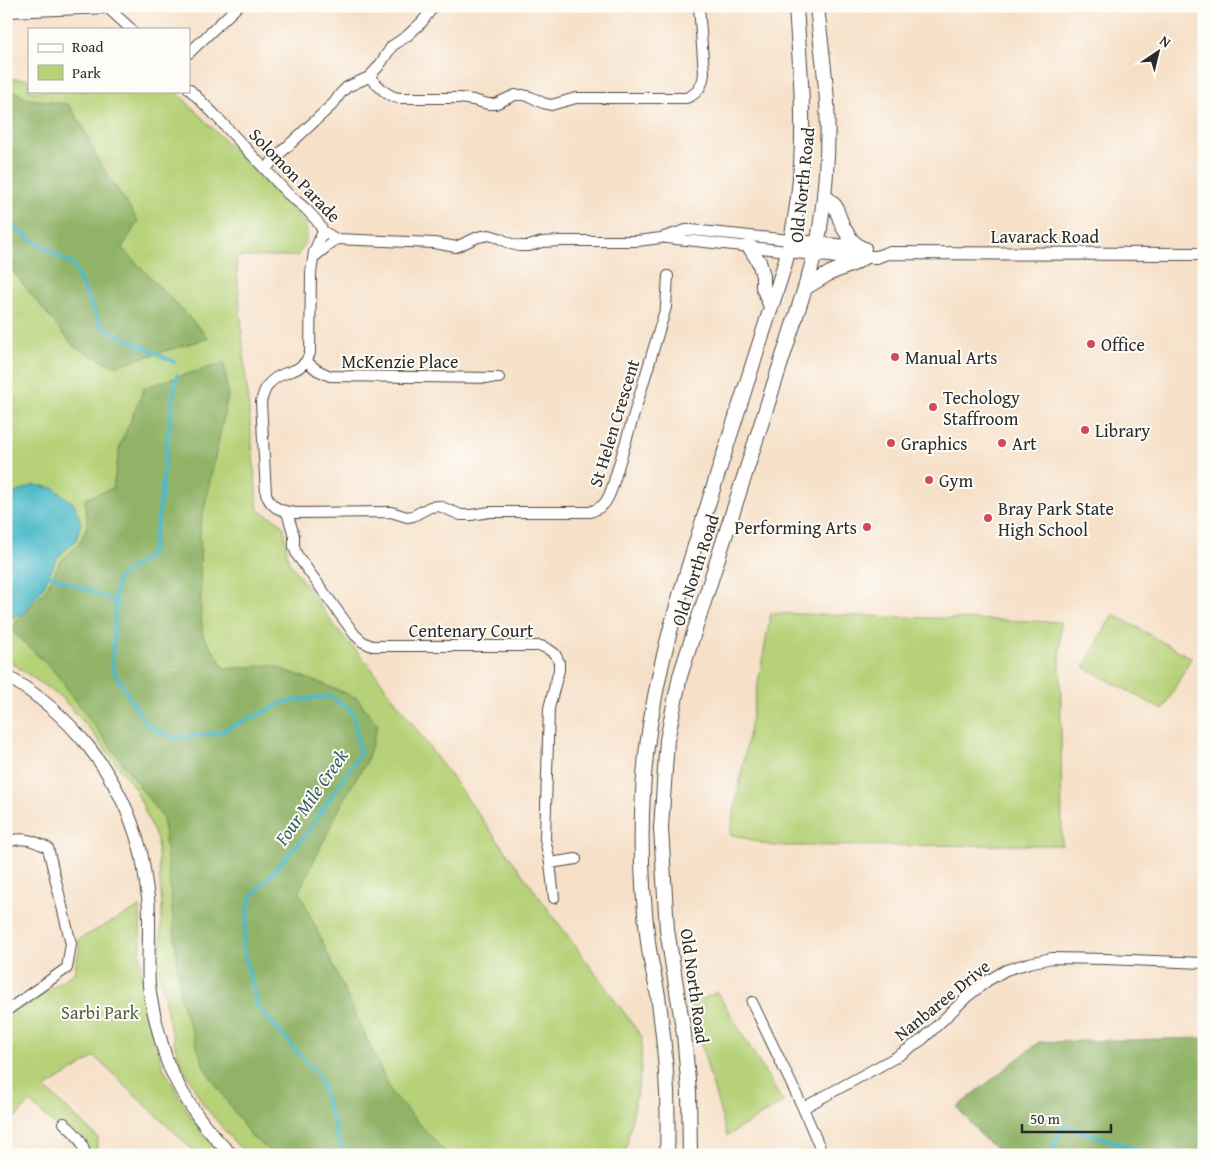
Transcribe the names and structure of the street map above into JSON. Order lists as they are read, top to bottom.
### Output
{
  "streets": {
    "main road": ["Old North Road"],
    "street": [
      "Solomon Parade",
      "Lavarack Road",
      "McKenzie Place",
      "St Helen Crescent",
      "Centenary Court",
      "Nanbaree Drive"
    ]
  },
  "crossings": [
    ["Solomon Parade", "Old North Road"],
    ["Solomon Parade", "Lavarack Road"],
    ["Old North Road", "Lavarack Road"],
    ["St Helen Crescent", "Centenary Court"]
  ],
  "water": ["Four Mile Creek"],
  "parks": ["Sarbi Park"],
  "places": [
    "Office",
    "Manual Arts",
    "Techology Staffroom",
    "Library",
    "Graphics",
    "Art",
    "Gym",
    "Bray Park State High School",
    "Performing Arts"
  ],
  "legend": ["Road", "Park"],
  "scale_bar": "50 m",
  "north": "top right"
}
